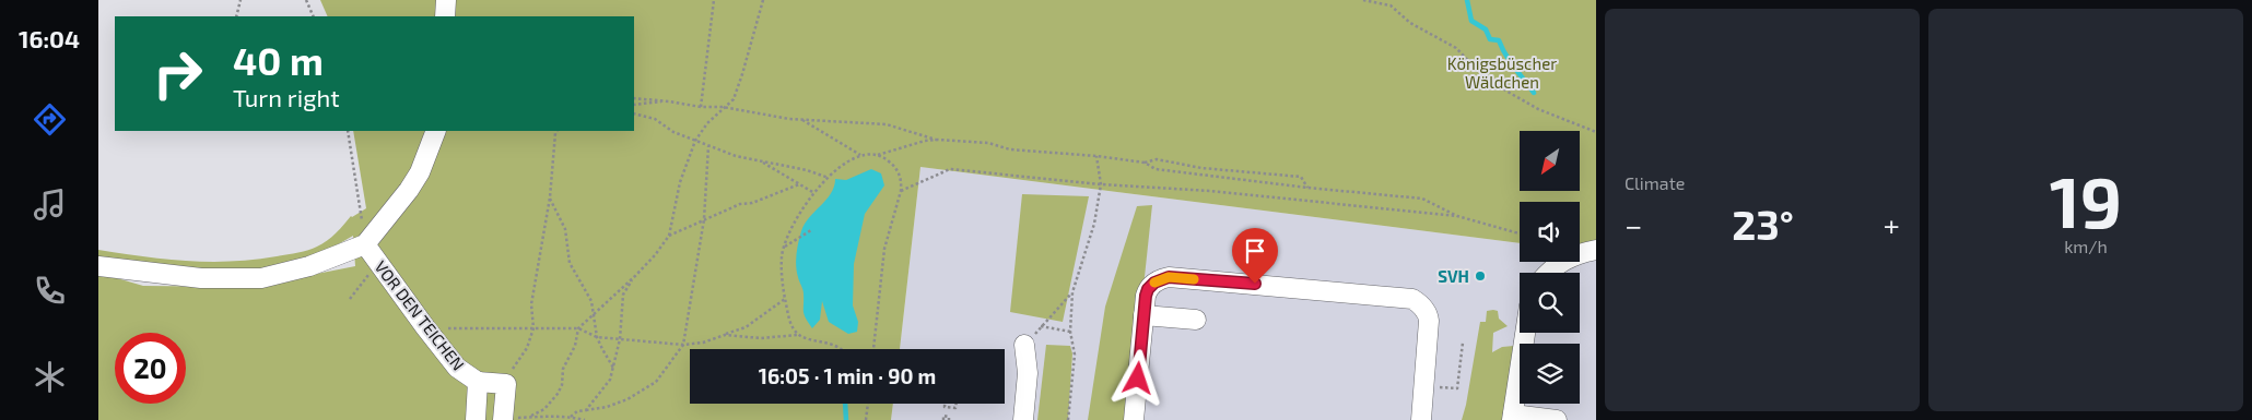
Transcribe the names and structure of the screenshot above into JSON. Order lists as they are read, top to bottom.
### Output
{
  "streets": {
    "street": ["VOR DEN TEICHEN"]
  },
  "parks": ["Königsbüscher Wäldchen"],
  "places": ["SVH"],
  "north": "bottom left",
  "page": {
    "tabs": "16:04",
    "tile": [
      "Climate",
      ["19", "km/h"]
    ],
    "turn": ["40 m", "Turn right"],
    "heat": ["−", "23°", "+"],
    "limit": "20",
    "trip": "16:05 · 1 min · 90 m"
  }
}
